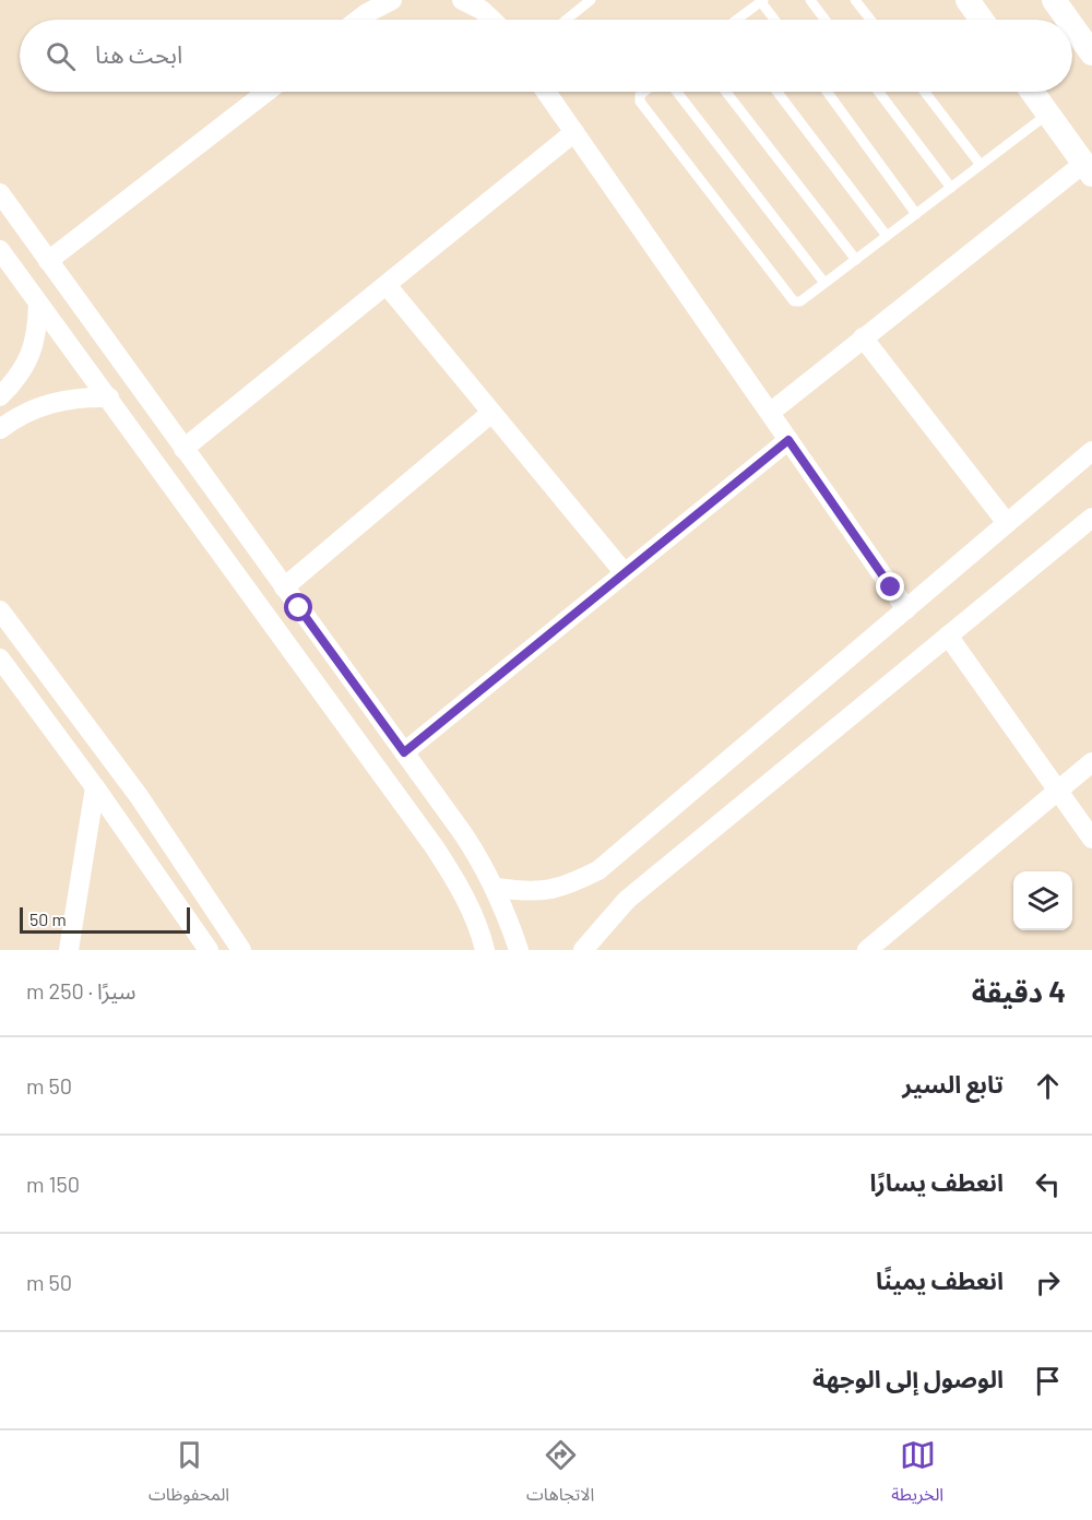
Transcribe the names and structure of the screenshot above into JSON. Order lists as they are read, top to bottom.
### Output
{
  "scale_bar": "50 m",
  "page": {
    "search": "ابحث هنا",
    "scale": "50 m",
    "heading": ["4 دقيقة", "سيرًا · 250 m"],
    "list": [
      ["تابع السير", "50 m"],
      ["انعطف يسارًا", "150 m"],
      ["انعطف يمينًا", "50 m"],
      "الوصول إلى الوجهة"
    ],
    "nav": ["الخريطة", "الاتجاهات", "المحفوظات"]
  }
}
